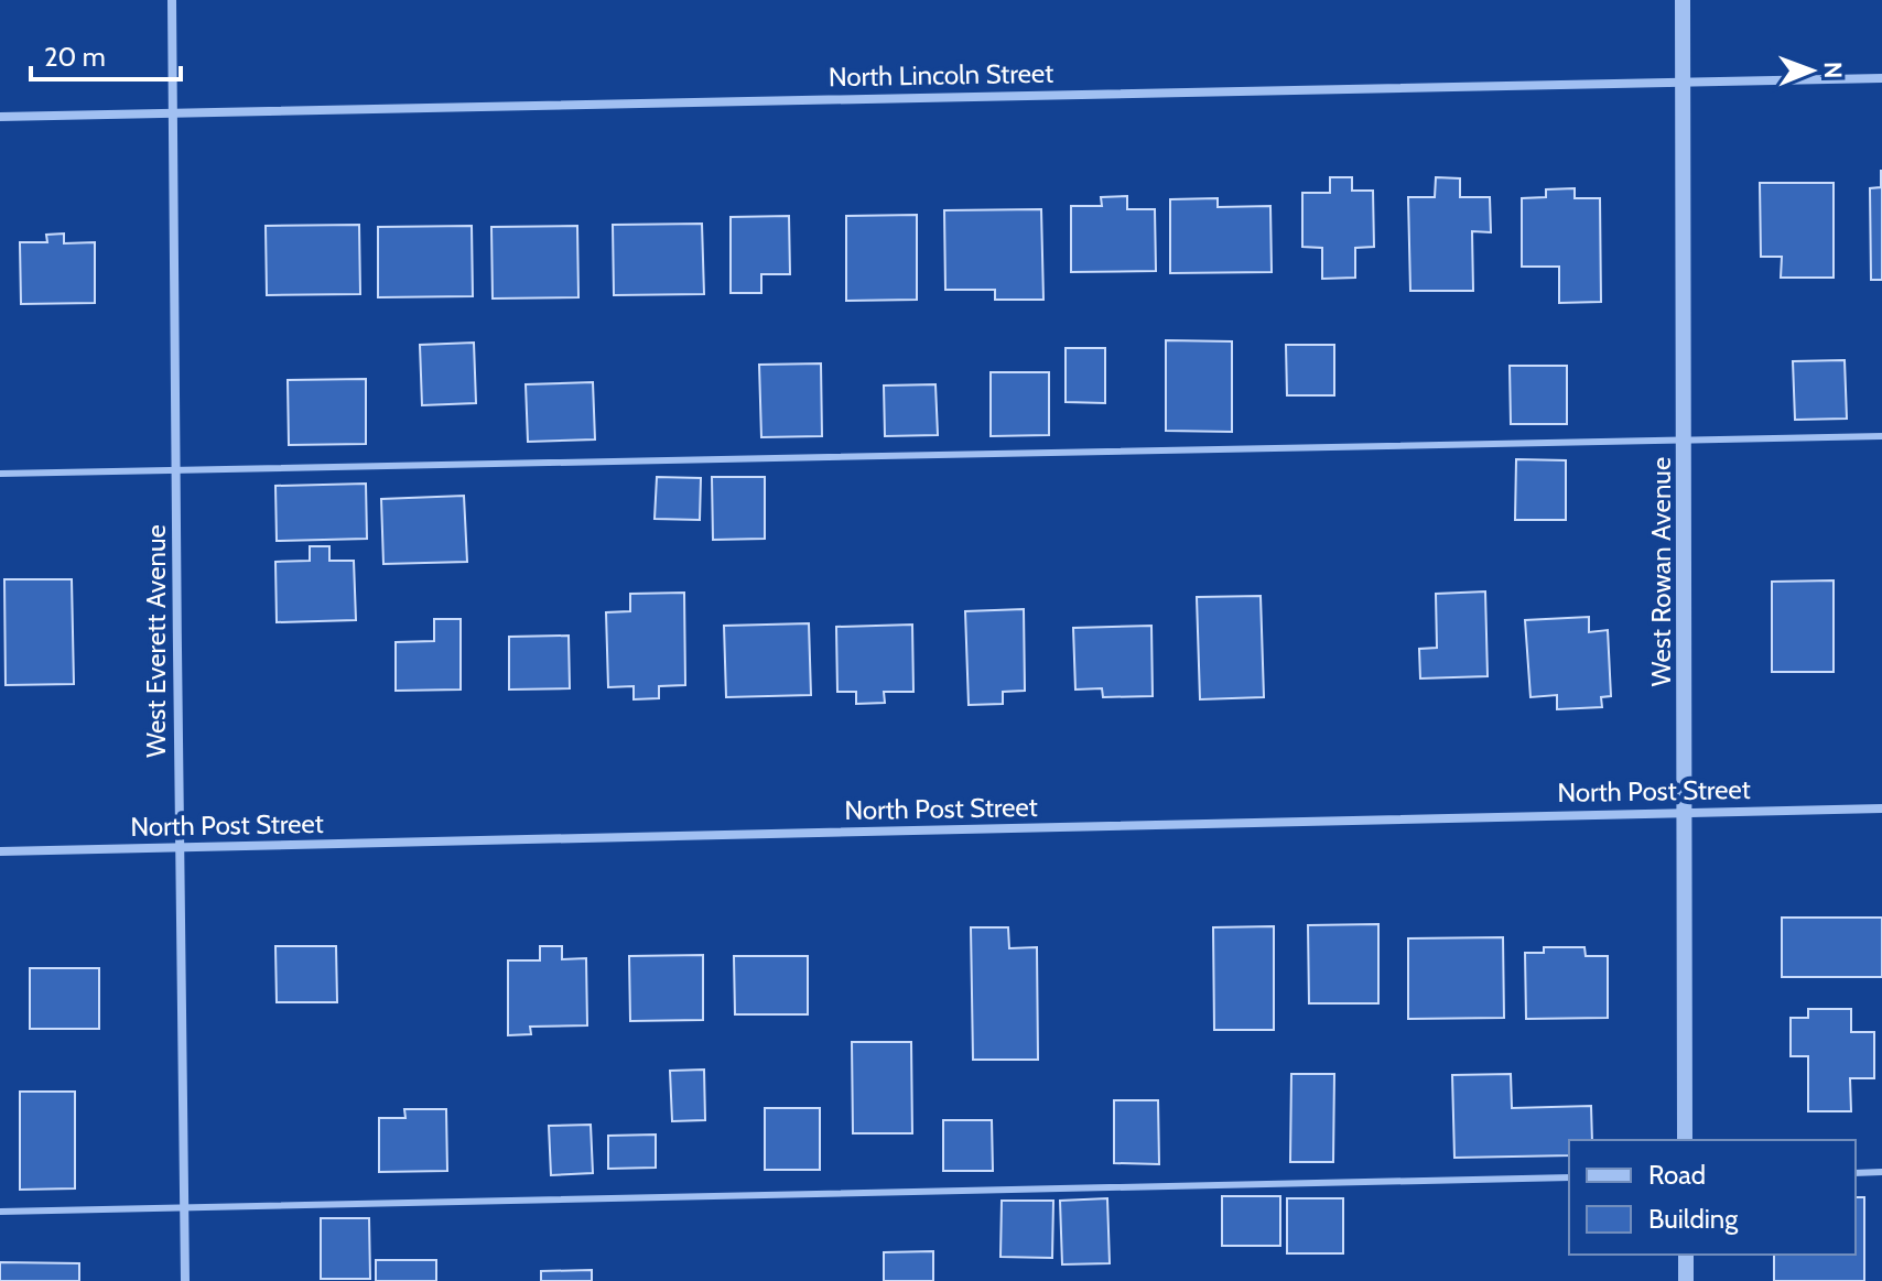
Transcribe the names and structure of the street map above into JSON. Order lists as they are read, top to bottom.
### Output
{
  "streets": {
    "street": [
      "North Lincoln Street",
      "West Rowan Avenue",
      "West Everett Avenue",
      "North Post Street"
    ]
  },
  "crossings": [
    ["North Lincoln Street", "West Rowan Avenue"],
    ["North Lincoln Street", "West Everett Avenue"],
    ["West Rowan Avenue", "North Post Street"],
    ["West Everett Avenue", "North Post Street"]
  ],
  "legend": ["Road", "Building"],
  "scale_bar": "20 m",
  "north": "right"
}
